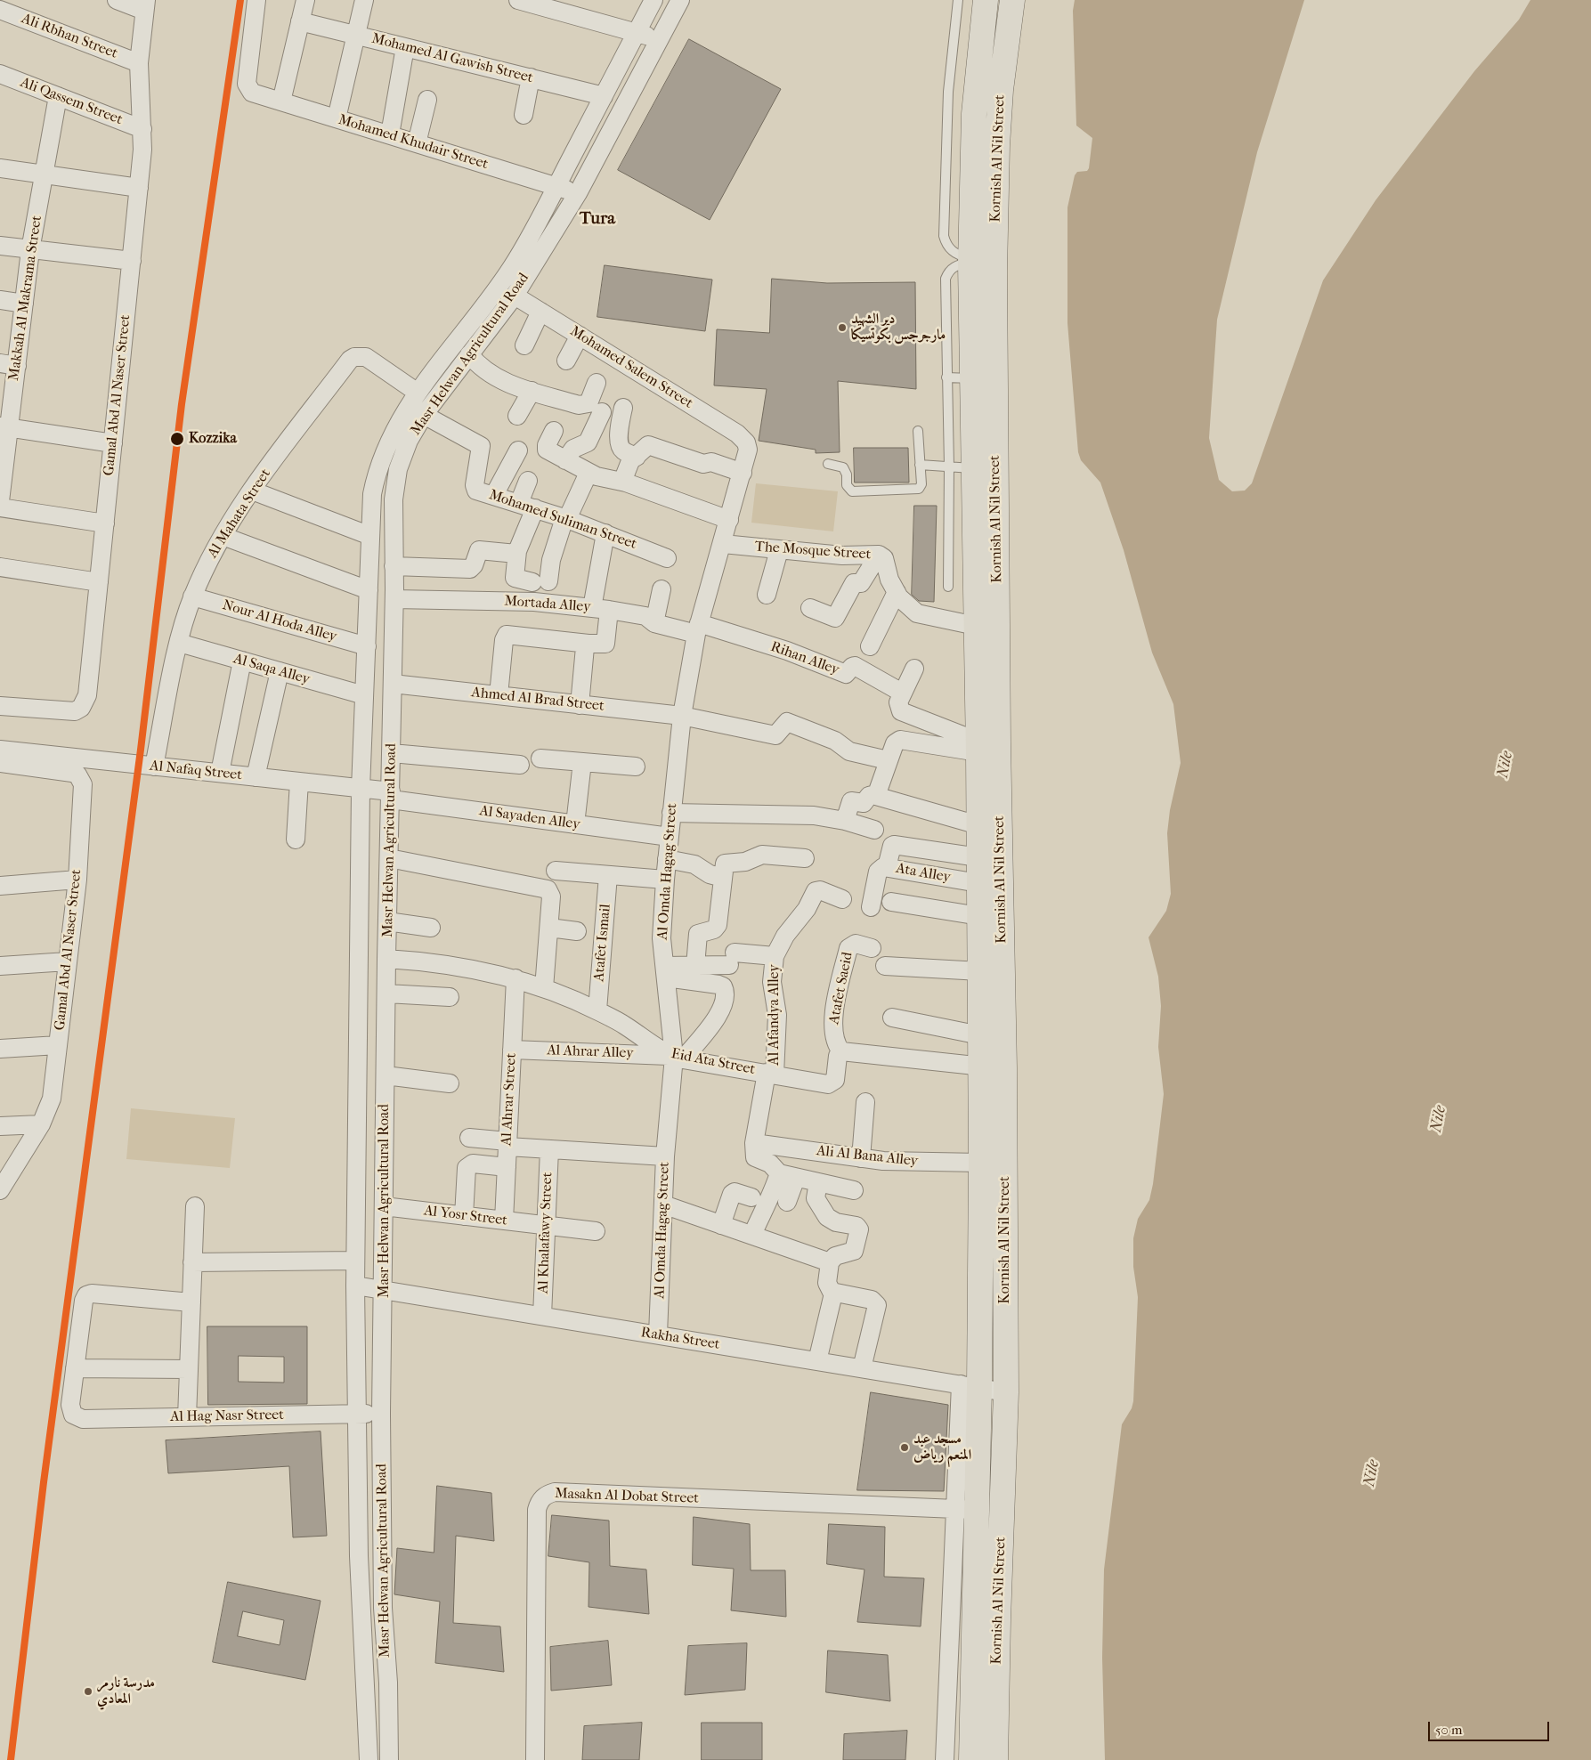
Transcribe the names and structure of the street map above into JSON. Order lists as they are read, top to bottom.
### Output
{
  "streets": {
    "highway": ["Kornish Al Nil Street"],
    "street": [
      "Ali Rbhan Street",
      "Mohamed Al Gawish Street",
      "Ali Qassem Street",
      "Mohamed Khudair Street",
      "Makkah Al Makrama Street",
      "Masr Helwan Agricultural Road",
      "Mohamed Salem Street",
      "Gamal Abd Al Naser Street",
      "Al Mahata Street",
      "Mohamed Suliman Street",
      "The Mosque Street",
      "Mortada Alley",
      "Nour Al Hoda Alley",
      "Rihan Alley",
      "Al Saqa Alley",
      "Ahmed Al Brad Street",
      "Al Nafaq Street",
      "Al Sayaden Alley",
      "Al Omda Hagag Street",
      "Ata Alley",
      "Atafet Ismail",
      "Atafet Saeid",
      "Al Afandya Alley",
      "Al Ahrar Alley",
      "Eid Ata Street",
      "Al Ahrar Street",
      "Ali Al Bana Alley",
      "Al Yosr Street",
      "Al Khalafawy Street",
      "Rakha Street",
      "Al Hag Nasr Street",
      "Masakn Al Dobat Street"
    ]
  },
  "crossings": [
    ["Ali Rbhan Street", "Gamal Abd Al Naser Street"],
    ["Mohamed Al Gawish Street", "Masr Helwan Agricultural Road"],
    ["Ali Qassem Street", "Makkah Al Makrama Street"],
    ["Ali Qassem Street", "Gamal Abd Al Naser Street"],
    ["Mohamed Khudair Street", "Masr Helwan Agricultural Road"],
    ["Kornish Al Nil Street", "The Mosque Street"],
    ["Kornish Al Nil Street", "Ata Alley"],
    ["Kornish Al Nil Street", "Ali Al Bana Alley"],
    ["Kornish Al Nil Street", "Rakha Street"],
    ["Kornish Al Nil Street", "Masakn Al Dobat Street"],
    ["Masr Helwan Agricultural Road", "Mohamed Salem Street"],
    ["Masr Helwan Agricultural Road", "Al Mahata Street"],
    ["Masr Helwan Agricultural Road", "Mohamed Suliman Street"],
    ["Masr Helwan Agricultural Road", "Mortada Alley"],
    ["Masr Helwan Agricultural Road", "Nour Al Hoda Alley"],
    ["Masr Helwan Agricultural Road", "Al Saqa Alley"],
    ["Masr Helwan Agricultural Road", "Ahmed Al Brad Street"],
    ["Masr Helwan Agricultural Road", "Al Nafaq Street"],
    ["Masr Helwan Agricultural Road", "Al Sayaden Alley"],
    ["Masr Helwan Agricultural Road", "Eid Ata Street"],
    ["Masr Helwan Agricultural Road", "Al Yosr Street"],
    ["Masr Helwan Agricultural Road", "Rakha Street"],
    ["Masr Helwan Agricultural Road", "Al Hag Nasr Street"],
    ["Mohamed Salem Street", "Al Omda Hagag Street"],
    ["Al Mahata Street", "Nour Al Hoda Alley"],
    ["Al Mahata Street", "Al Saqa Alley"],
    ["Al Mahata Street", "Al Nafaq Street"],
    ["The Mosque Street", "Al Omda Hagag Street"],
    ["Mortada Alley", "Rihan Alley"],
    ["Mortada Alley", "Al Omda Hagag Street"],
    ["Rihan Alley", "Al Omda Hagag Street"],
    ["Ahmed Al Brad Street", "Al Omda Hagag Street"],
    ["Al Nafaq Street", "Al Sayaden Alley"],
    ["Al Sayaden Alley", "Al Omda Hagag Street"],
    ["Al Omda Hagag Street", "Al Ahrar Alley"],
    ["Al Omda Hagag Street", "Eid Ata Street"],
    ["Al Omda Hagag Street", "Rakha Street"],
    ["Atafet Ismail", "Eid Ata Street"],
    ["Atafet Saeid", "Eid Ata Street"],
    ["Al Afandya Alley", "Eid Ata Street"],
    ["Al Afandya Alley", "Ali Al Bana Alley"],
    ["Al Ahrar Alley", "Eid Ata Street"],
    ["Al Ahrar Alley", "Al Ahrar Street"],
    ["Eid Ata Street", "Al Ahrar Street"],
    ["Al Ahrar Street", "Al Yosr Street"],
    ["Al Yosr Street", "Al Khalafawy Street"],
    ["Al Khalafawy Street", "Rakha Street"]
  ],
  "districts": ["Tura"],
  "water": ["Nile"],
  "places": [
    "دير الشهيد مارجرجس بكوتسيكا",
    "Kozzika",
    "مسجد عبد المنعم رياض",
    "مدرسة نارمر المعادي"
  ],
  "scale_bar": "50 m"
}
